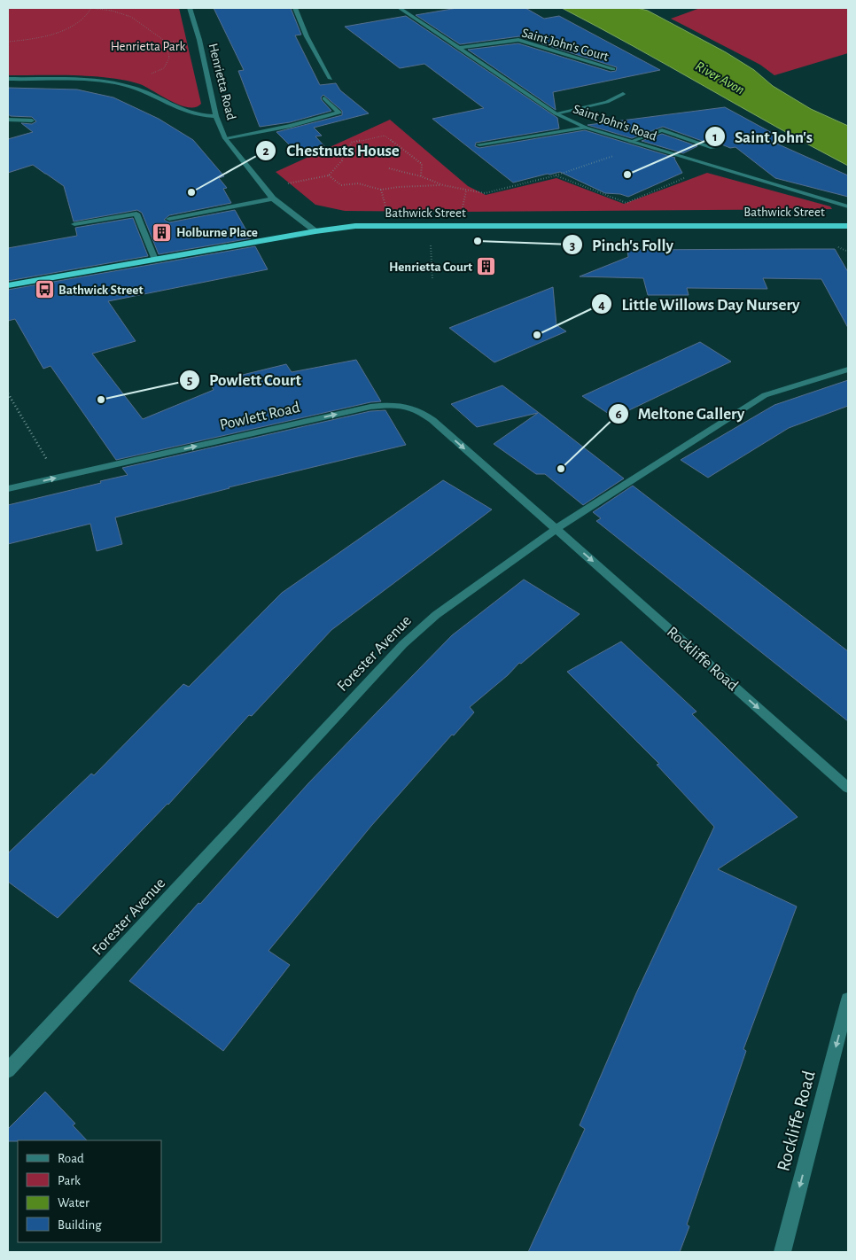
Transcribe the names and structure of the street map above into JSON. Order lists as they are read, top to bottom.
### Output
{
  "streets": {
    "highway": ["Bathwick Street"],
    "street": [
      "Saint John's Court",
      "Henrietta Road",
      "Saint John's Road",
      "Powlett Road",
      "Forester Avenue",
      "Rockliffe Road"
    ]
  },
  "crossings": [
    ["Saint John's Court", "Saint John's Road"],
    ["Henrietta Road", "Bathwick Street"],
    ["Powlett Road", "Forester Avenue"],
    ["Powlett Road", "Rockliffe Road"],
    ["Forester Avenue", "Rockliffe Road"]
  ],
  "one_way": ["Powlett Road", "Rockliffe Road"],
  "water": ["River Avon"],
  "parks": ["Henrietta Park"],
  "places": {
    "other": [
      "Saint John's",
      "Chestnuts House",
      "Pinch's Folly",
      "Little Willows Day Nursery",
      "Powlett Court",
      "Meltone Gallery"
    ],
    "building": ["Holburne Place", "Henrietta Court"],
    "bus stop": ["Bathwick Street"]
  },
  "legend": [
    "Road",
    "Park",
    "Water",
    "Building"
  ]
}
